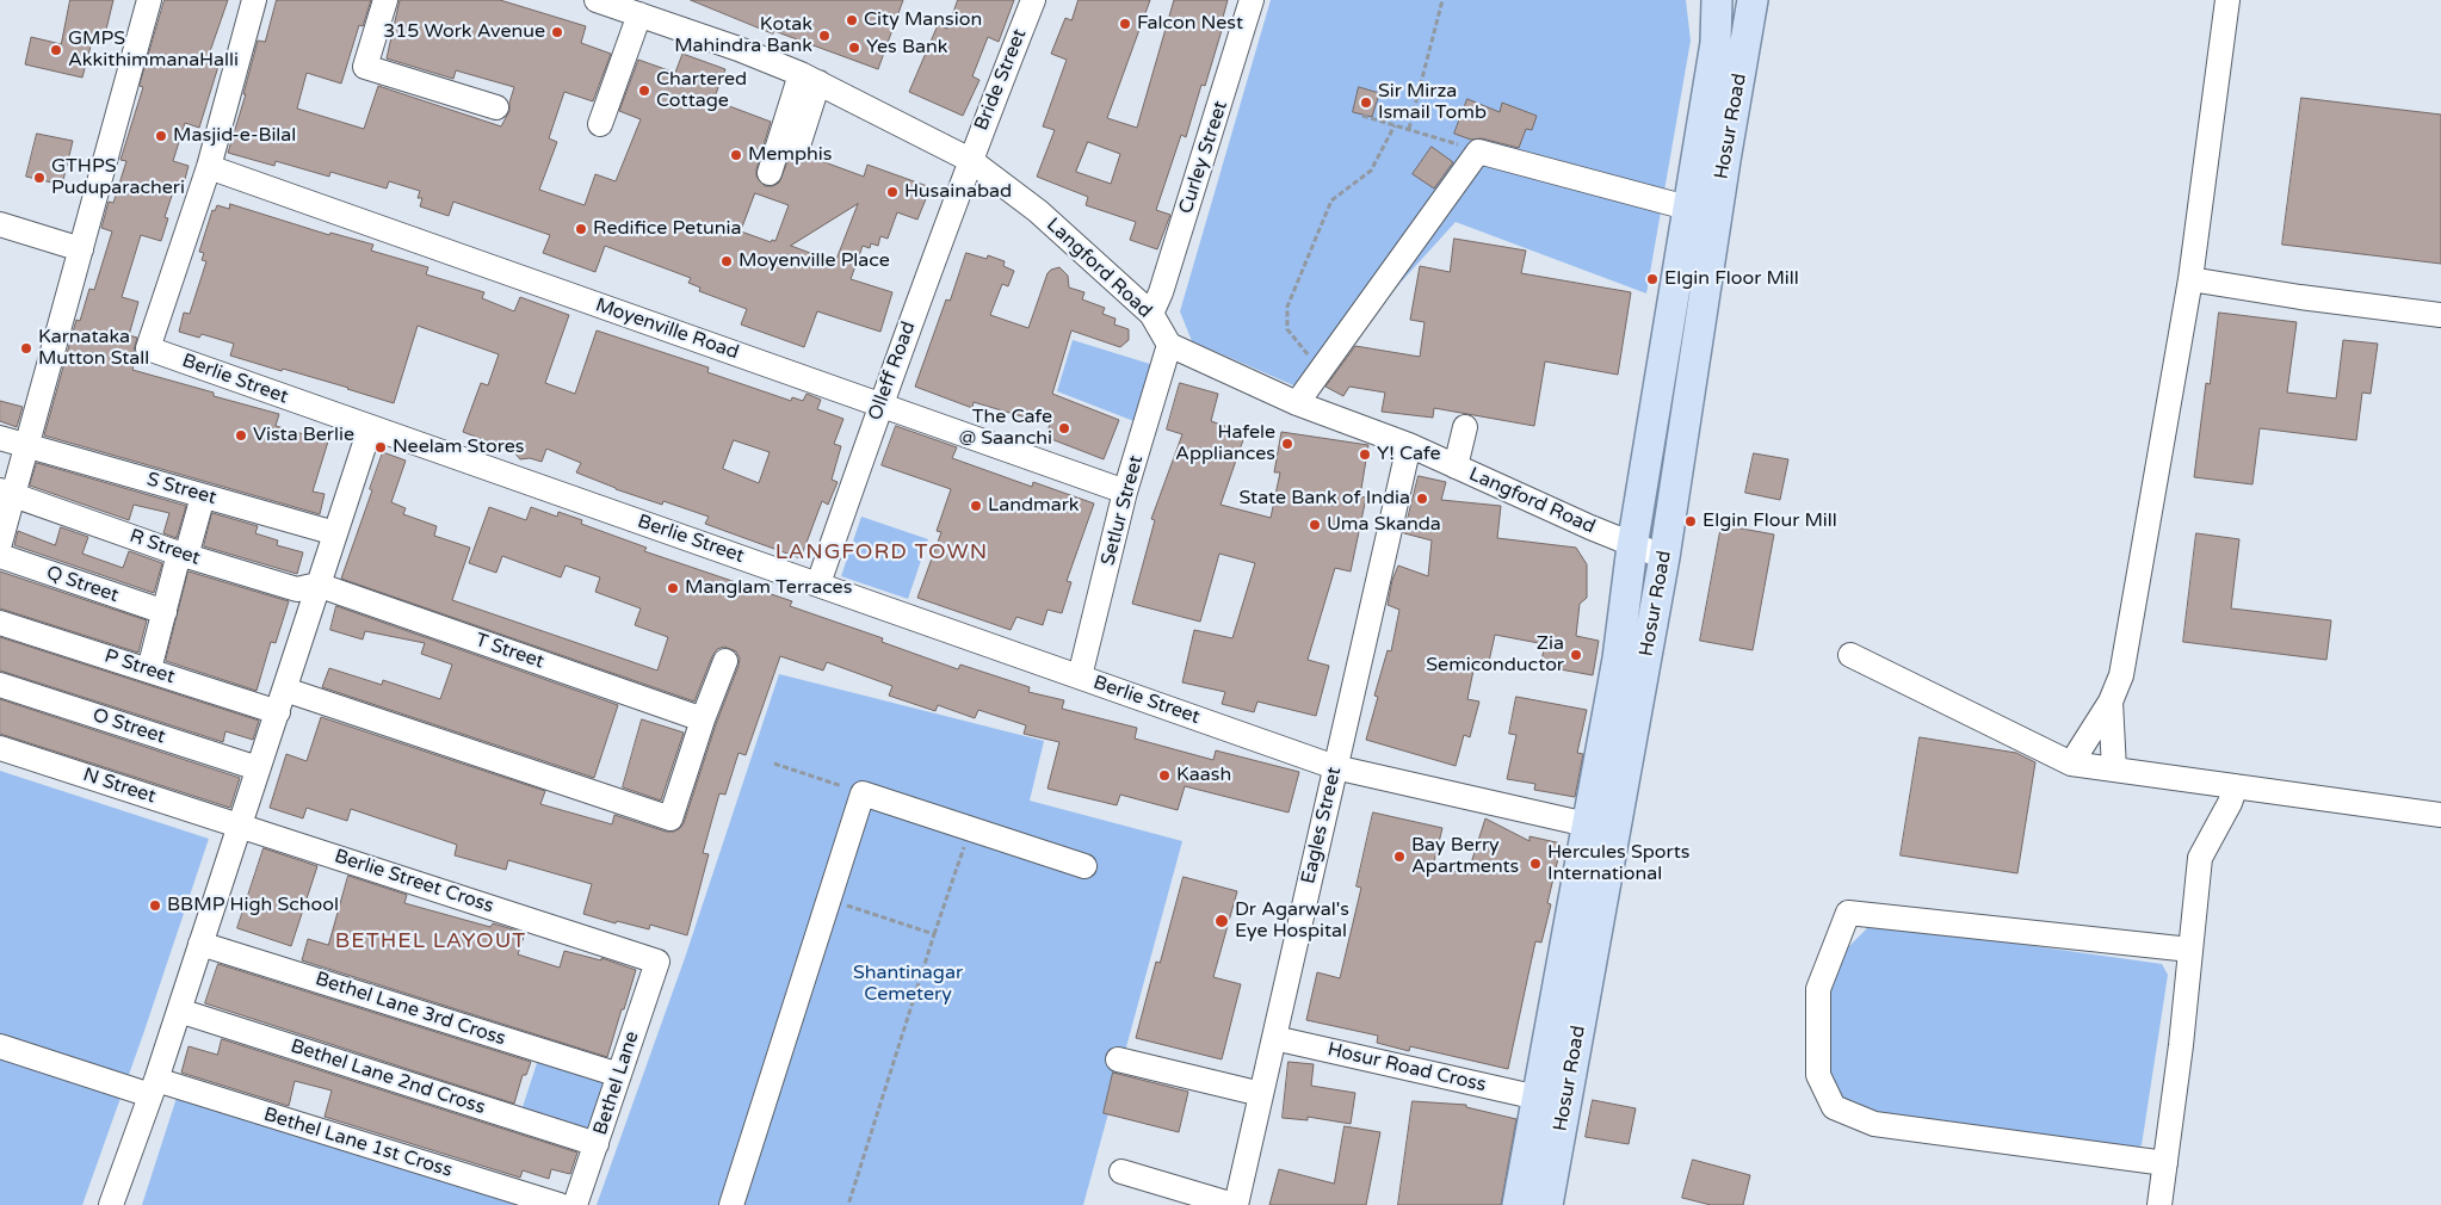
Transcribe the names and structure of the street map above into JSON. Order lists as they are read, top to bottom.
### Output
{
  "streets": {
    "main road": ["Hosur Road"],
    "street": [
      "Bride Street",
      "Curley Street",
      "Langford Road",
      "Moyenville Road",
      "Olleff Road",
      "Berlie Street",
      "S Street",
      "Setlur Street",
      "R Street",
      "Q Street",
      "T Street",
      "P Street",
      "O Street",
      "N Street",
      "Eagles Street",
      "Berlie Street Cross",
      "Bethel Lane 3rd Cross",
      "Hosur Road Cross",
      "Bethel Lane 2nd Cross",
      "Bethel Lane",
      "Bethel Lane 1st Cross"
    ]
  },
  "crossings": [
    ["Bride Street", "Langford Road"],
    ["Bride Street", "Olleff Road"],
    ["Hosur Road", "Langford Road"],
    ["Hosur Road", "Berlie Street"],
    ["Hosur Road", "Hosur Road Cross"],
    ["Curley Street", "Langford Road"],
    ["Langford Road", "Olleff Road"],
    ["Langford Road", "Setlur Street"],
    ["Langford Road", "Eagles Street"],
    ["Moyenville Road", "Olleff Road"],
    ["Moyenville Road", "Berlie Street"],
    ["Moyenville Road", "Setlur Street"],
    ["Olleff Road", "Berlie Street"],
    ["Berlie Street", "Setlur Street"],
    ["Berlie Street", "Eagles Street"],
    ["R Street", "T Street"],
    ["N Street", "Berlie Street Cross"],
    ["Eagles Street", "Hosur Road Cross"],
    ["Berlie Street Cross", "Bethel Lane"],
    ["Bethel Lane 3rd Cross", "Bethel Lane"],
    ["Bethel Lane 2nd Cross", "Bethel Lane"]
  ],
  "districts": ["LANGFORD TOWN", "BETHEL LAYOUT"],
  "parks": ["Shantinagar Cemetery"],
  "places": [
    "City Mansion",
    "Falcon Nest",
    "315 Work Avenue",
    "Kotak Mahindra Bank",
    "Yes Bank",
    "GMPS AkkithimmanaHalli",
    "Chartered Cottage",
    "Sir Mirza Ismail Tomb",
    "Masjid-e-Bilal",
    "Memphis",
    "GTHPS Puduparacheri",
    "Husainabad",
    "Redifice Petunia",
    "Moyenville Place",
    "Elgin Floor Mill",
    "Karnataka Mutton Stall",
    "The Cafe @ Saanchi",
    "Vista Berlie",
    "Hafele Appliances",
    "Neelam Stores",
    "Y! Cafe",
    "State Bank of India",
    "Landmark",
    "Elgin Flour Mill",
    "Uma Skanda",
    "Manglam Terraces",
    "Zia Semiconductor",
    "Kaash",
    "Bay Berry Apartments",
    "Hercules Sports International",
    "BBMP High School",
    "Dr Agarwal's Eye Hospital"
  ]
}
